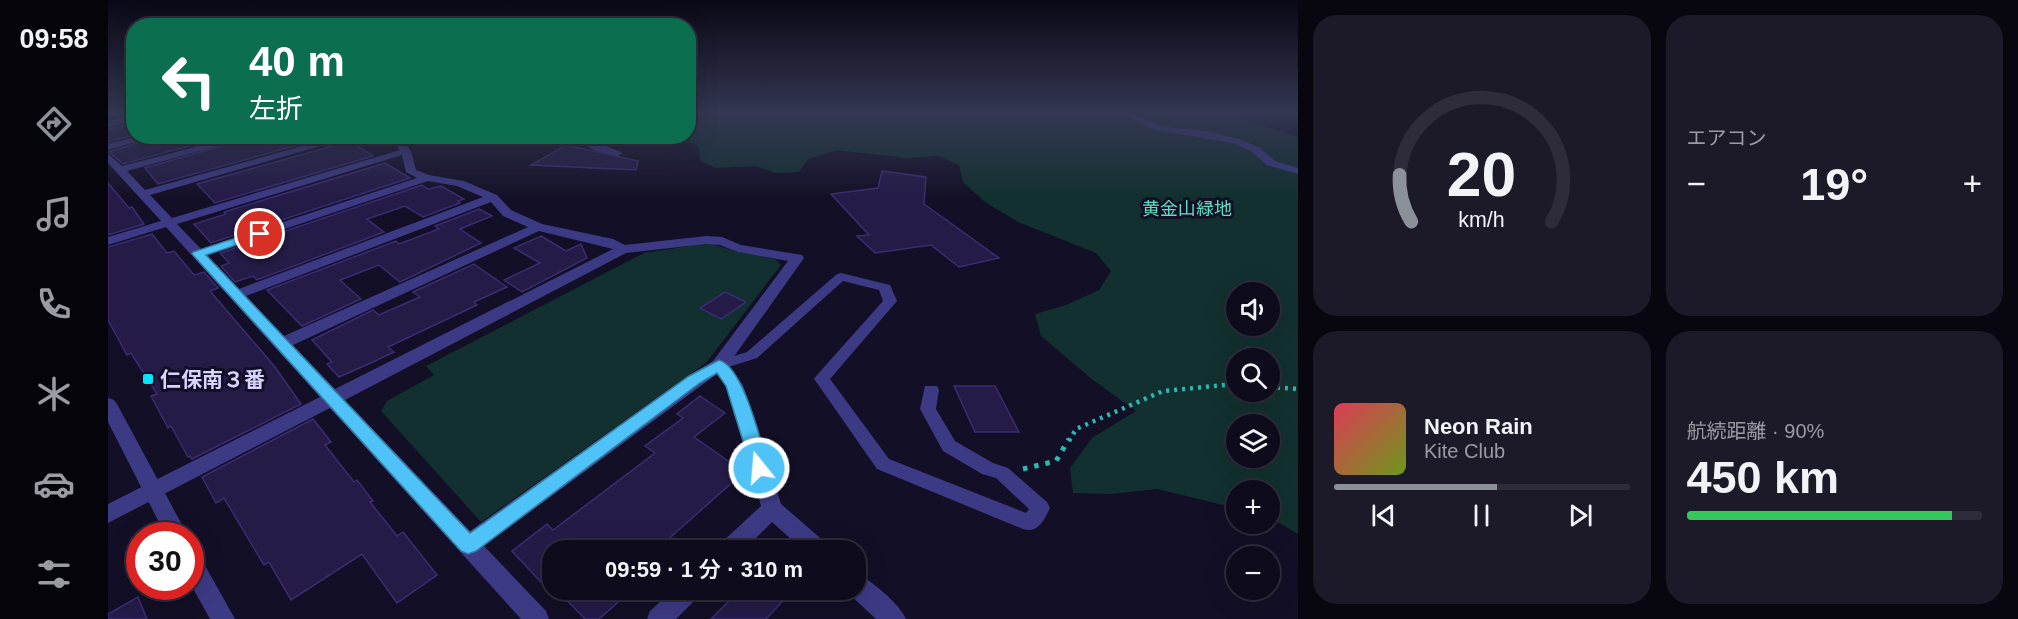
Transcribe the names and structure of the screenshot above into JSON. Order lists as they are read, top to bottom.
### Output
{
  "parks": ["黄金山緑地"],
  "places": {
    "transit": ["仁保南３番"]
  },
  "page": {
    "tabs": "09:58",
    "tile": [
      "エアコン",
      ["航続距離 · 90%", "450 km"]
    ],
    "turn": ["40 m", "左折"],
    "heat": ["−", "19°", "+"],
    "map_buttons": ["+", "−"],
    "song": ["Neon Rain", "Kite Club"],
    "limit": "30",
    "trip": "09:59 · 1 分 · 310 m",
    "gauge": ["20", "km/h"]
  }
}
